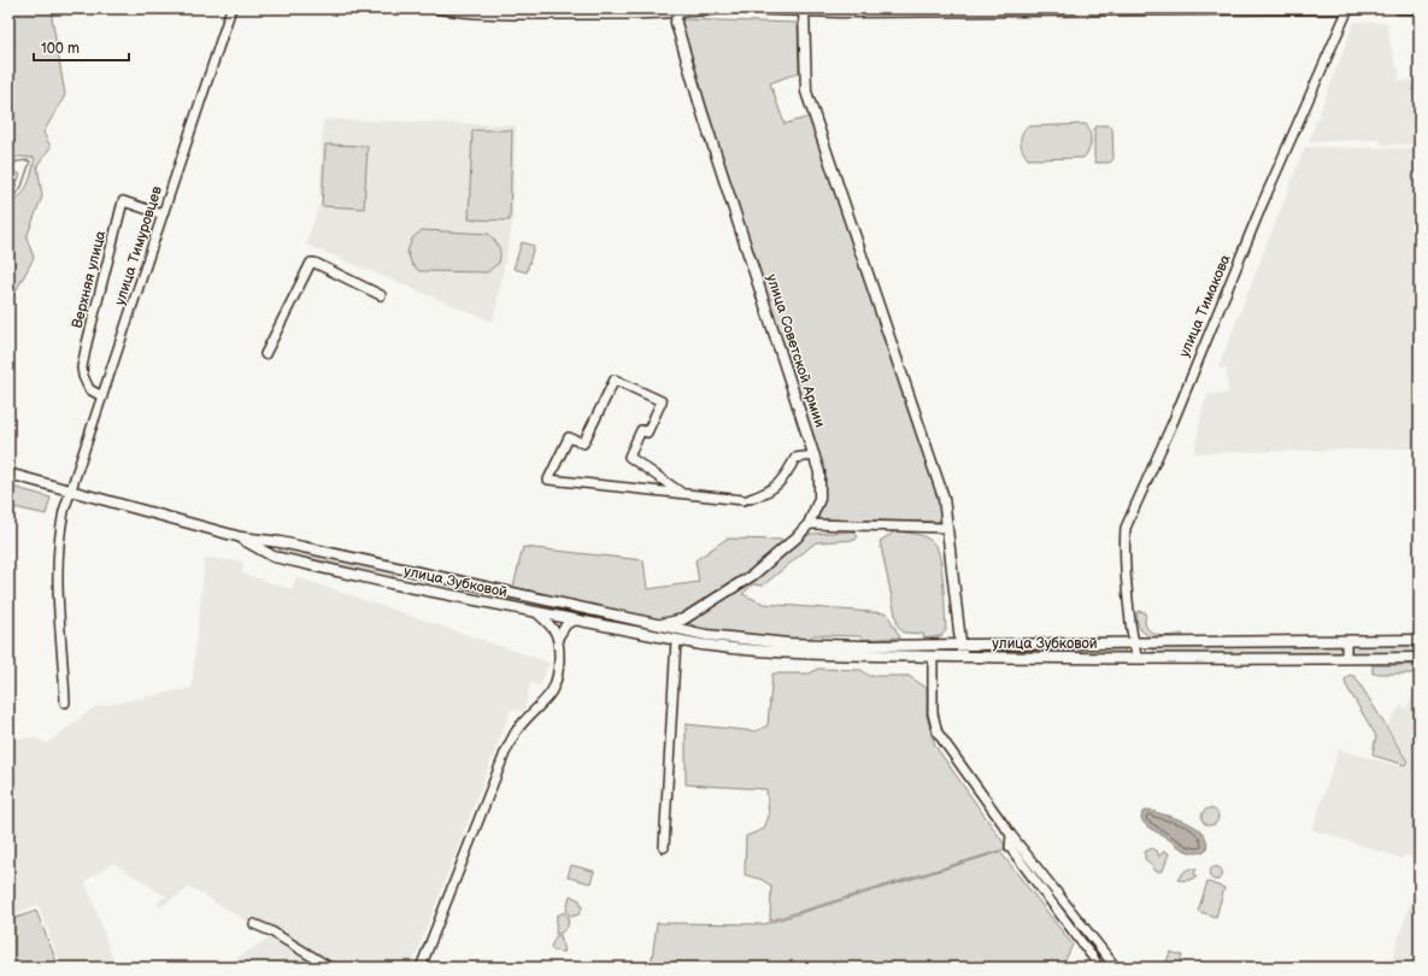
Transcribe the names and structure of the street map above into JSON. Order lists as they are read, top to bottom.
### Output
{
  "streets": {
    "main road": ["улица Советской Армии", "улица Зубковой"],
    "street": ["улица Тимуровцев", "Верхняя улица", "улица Тимакова"]
  },
  "crossings": [
    ["улица Тимуровцев", "Верхняя улица"],
    ["улица Тимуровцев", "улица Зубковой"],
    ["улица Тимакова", "улица Зубковой"],
    ["улица Советской Армии", "улица Зубковой"]
  ],
  "scale_bar": "100 m"
}
